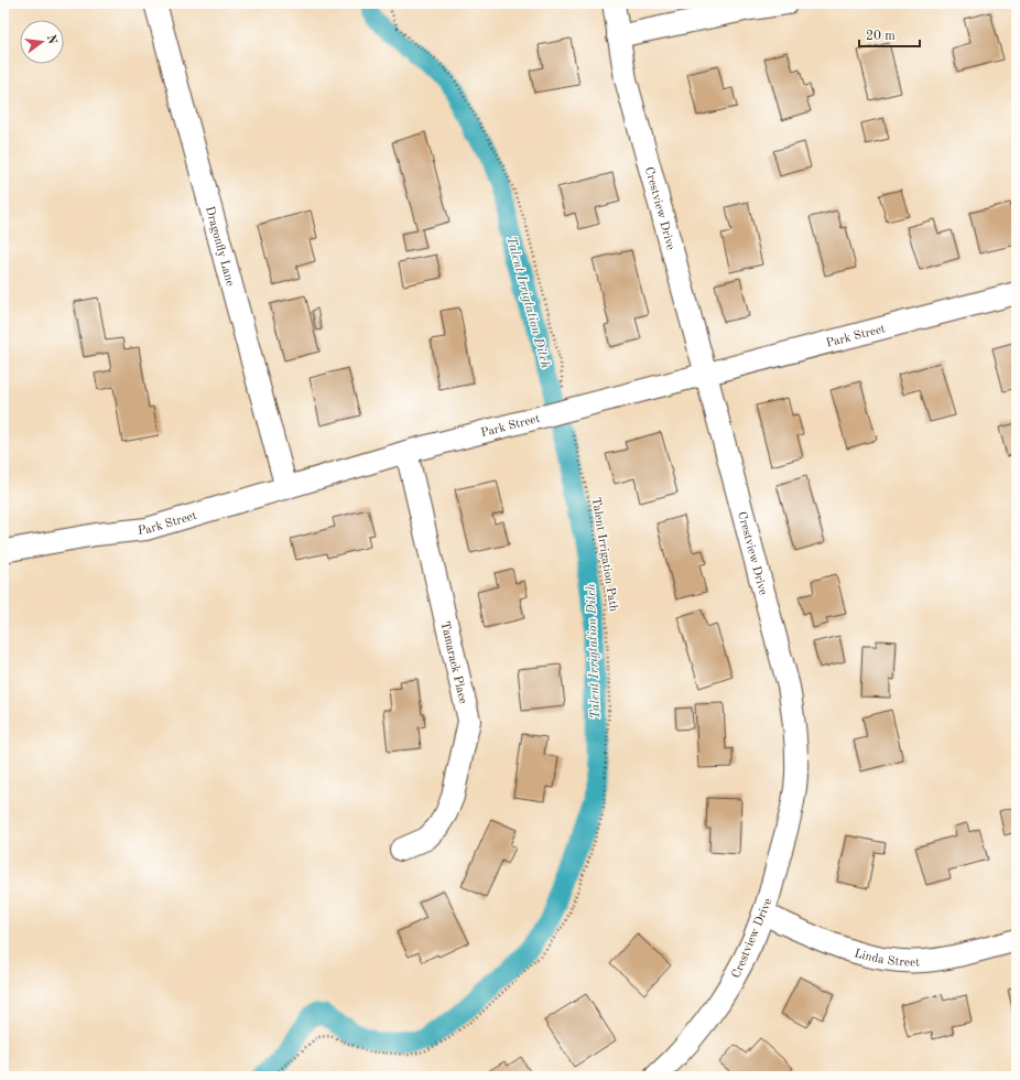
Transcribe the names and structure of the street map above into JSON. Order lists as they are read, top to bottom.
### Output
{
  "streets": {
    "street": [
      "Crestview Drive",
      "Dragonfly Lane",
      "Park Street",
      "Tamarack Place",
      "Linda Street"
    ],
    "path": ["Talent Irrigation Path"]
  },
  "crossings": [
    ["Crestview Drive", "Park Street"],
    ["Crestview Drive", "Linda Street"],
    ["Dragonfly Lane", "Park Street"],
    ["Park Street", "Talent Irrigation Path"],
    ["Park Street", "Tamarack Place"]
  ],
  "water": ["Talent Irrigtation Ditch"],
  "scale_bar": "20 m",
  "north": "right"
}
